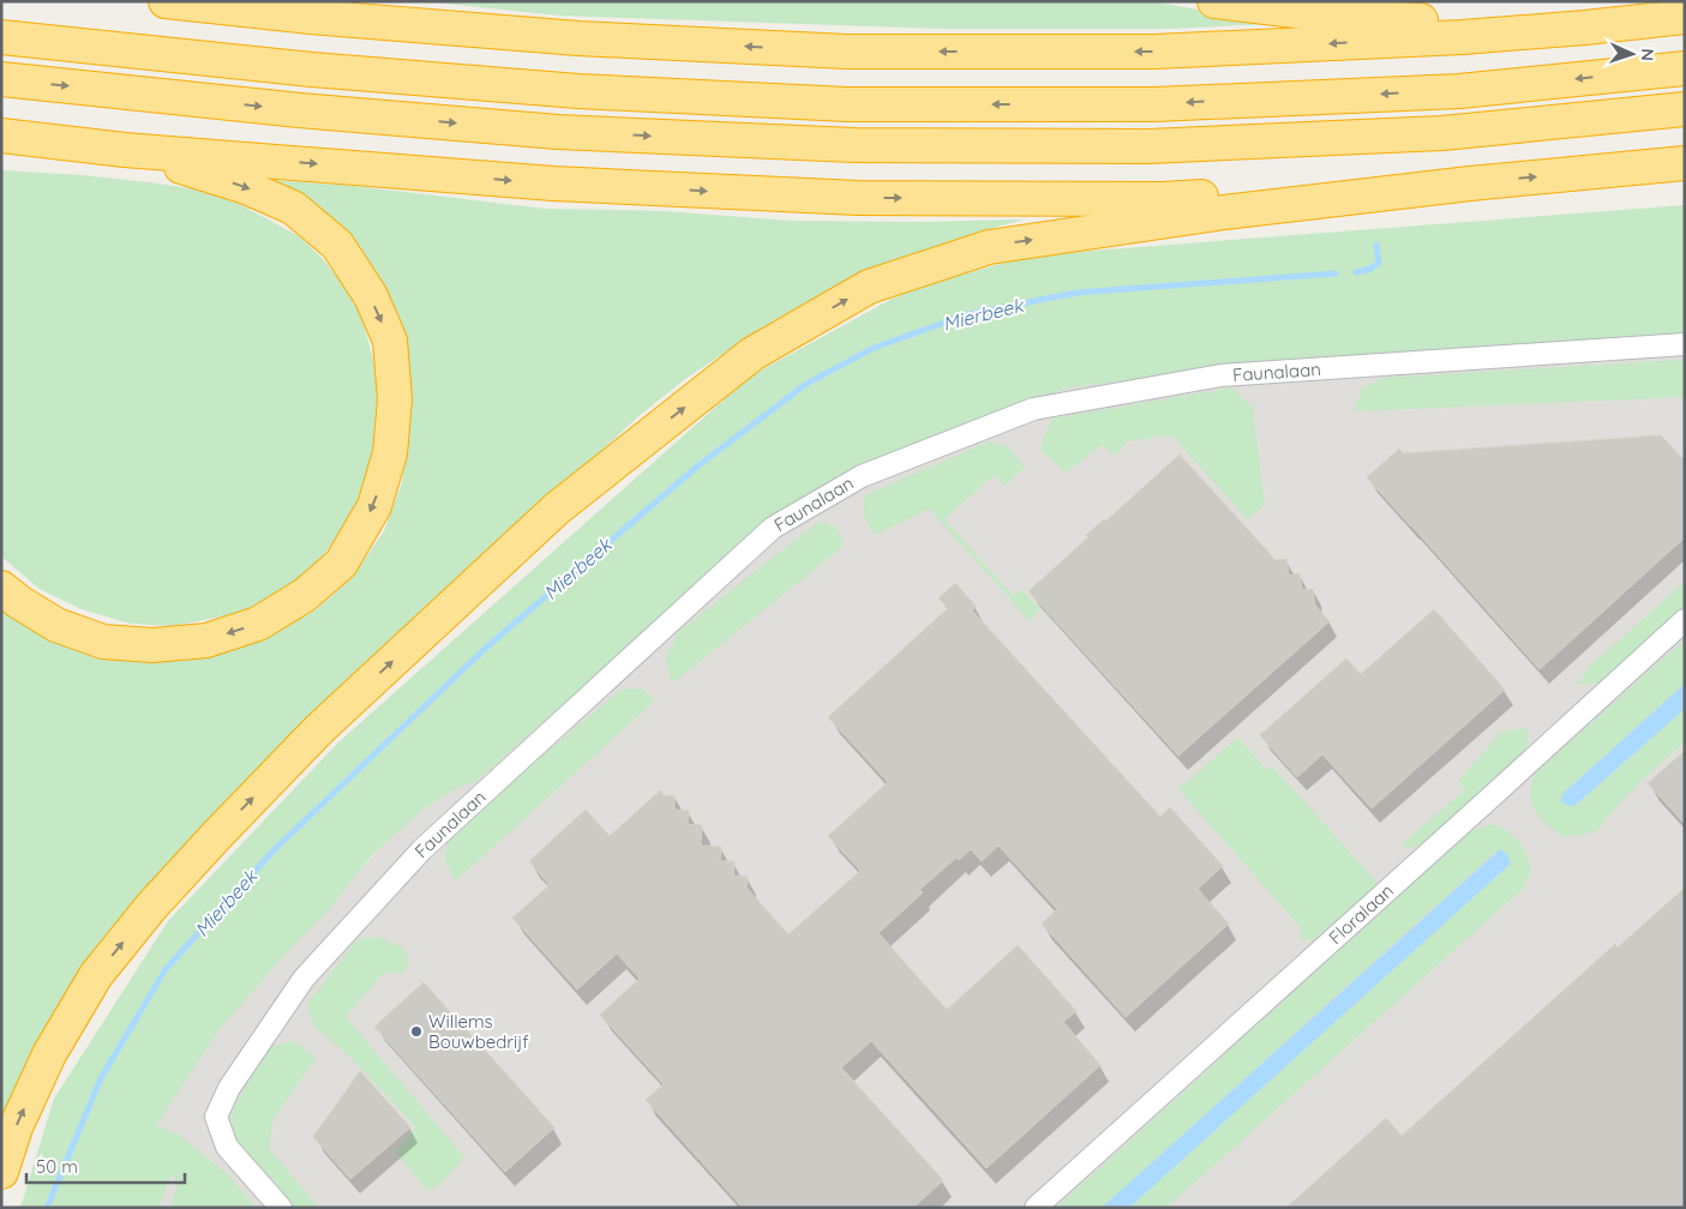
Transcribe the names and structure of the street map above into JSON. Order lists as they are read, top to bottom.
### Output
{
  "streets": {
    "street": ["Faunalaan", "Floralaan"]
  },
  "water": ["Mierbeek"],
  "places": ["Willems Bouwbedrijf"],
  "scale_bar": "50 m",
  "north": "right"
}
